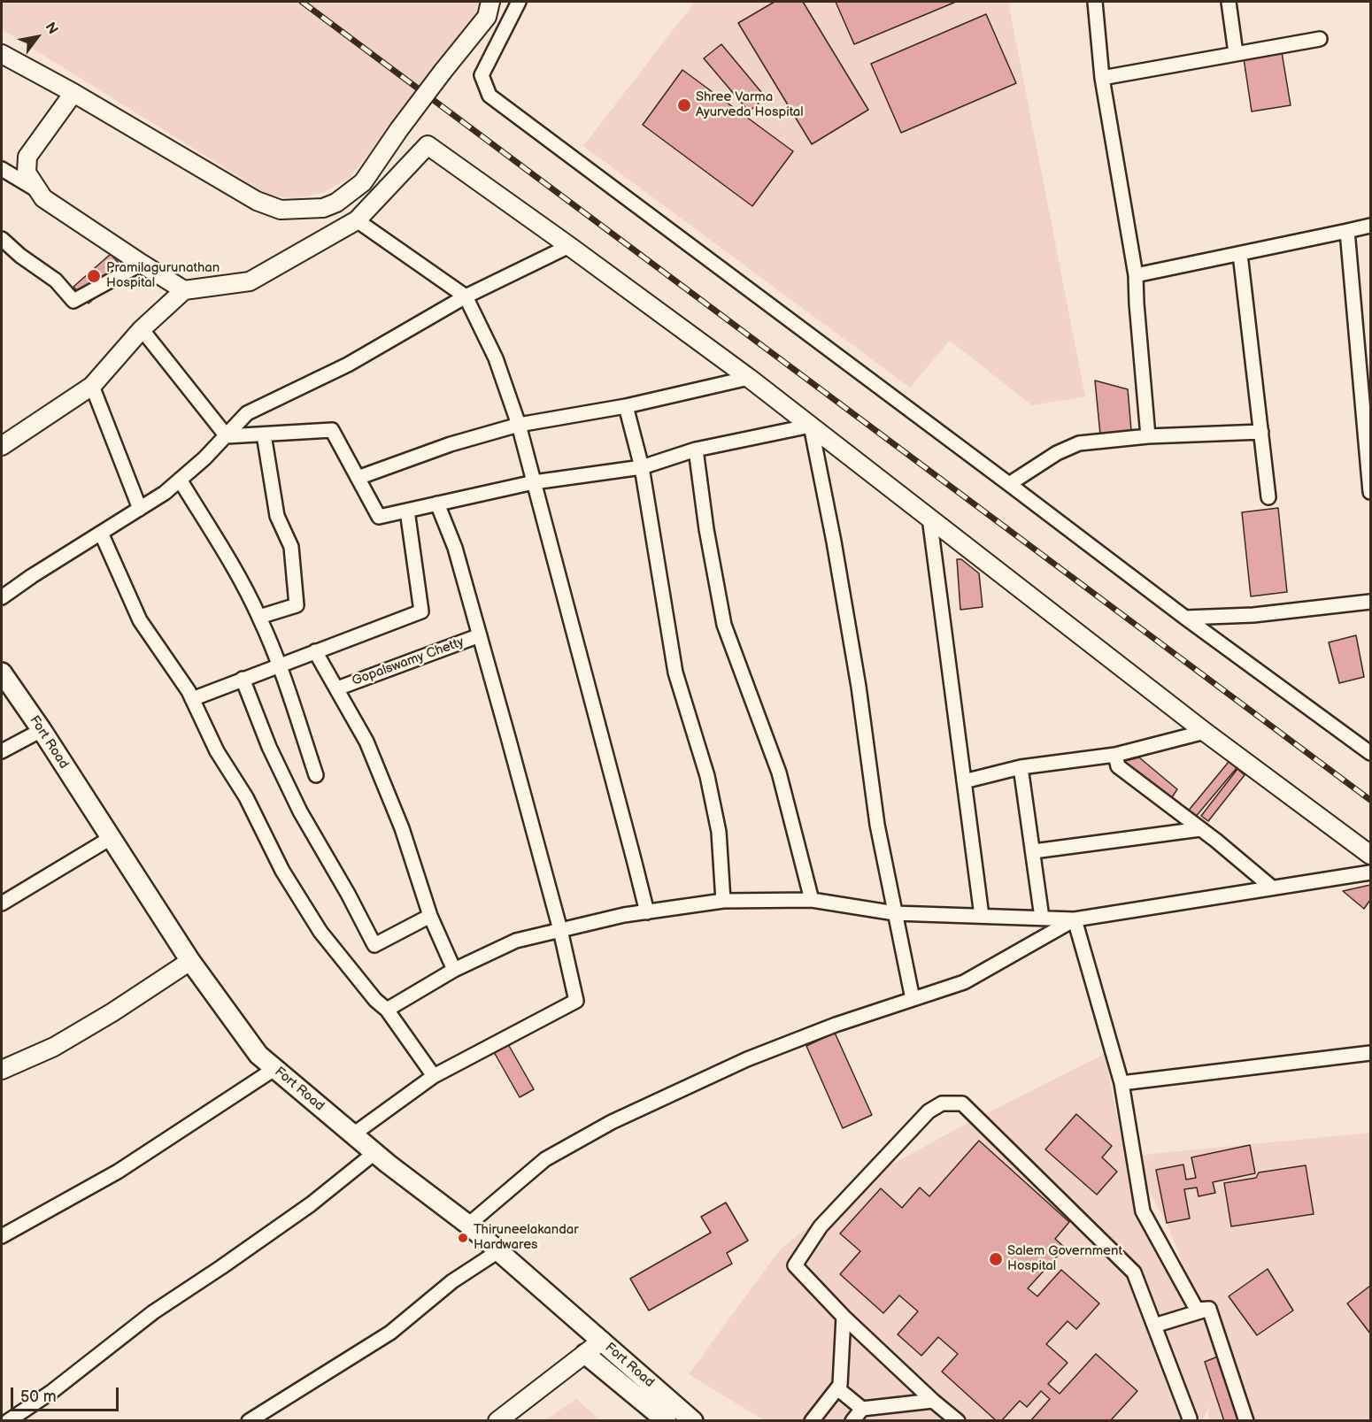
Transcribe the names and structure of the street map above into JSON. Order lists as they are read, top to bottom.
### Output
{
  "streets": {
    "main road": ["Fort Road"],
    "street": ["Gopalswamy Chetty"]
  },
  "places": [
    "Shree Varma Ayurveda Hospital",
    "Pramilagurunathan Hospital",
    "Thiruneelakandar Hardwares",
    "Salem Government Hospital"
  ],
  "scale_bar": "50 m",
  "north": "top right"
}
